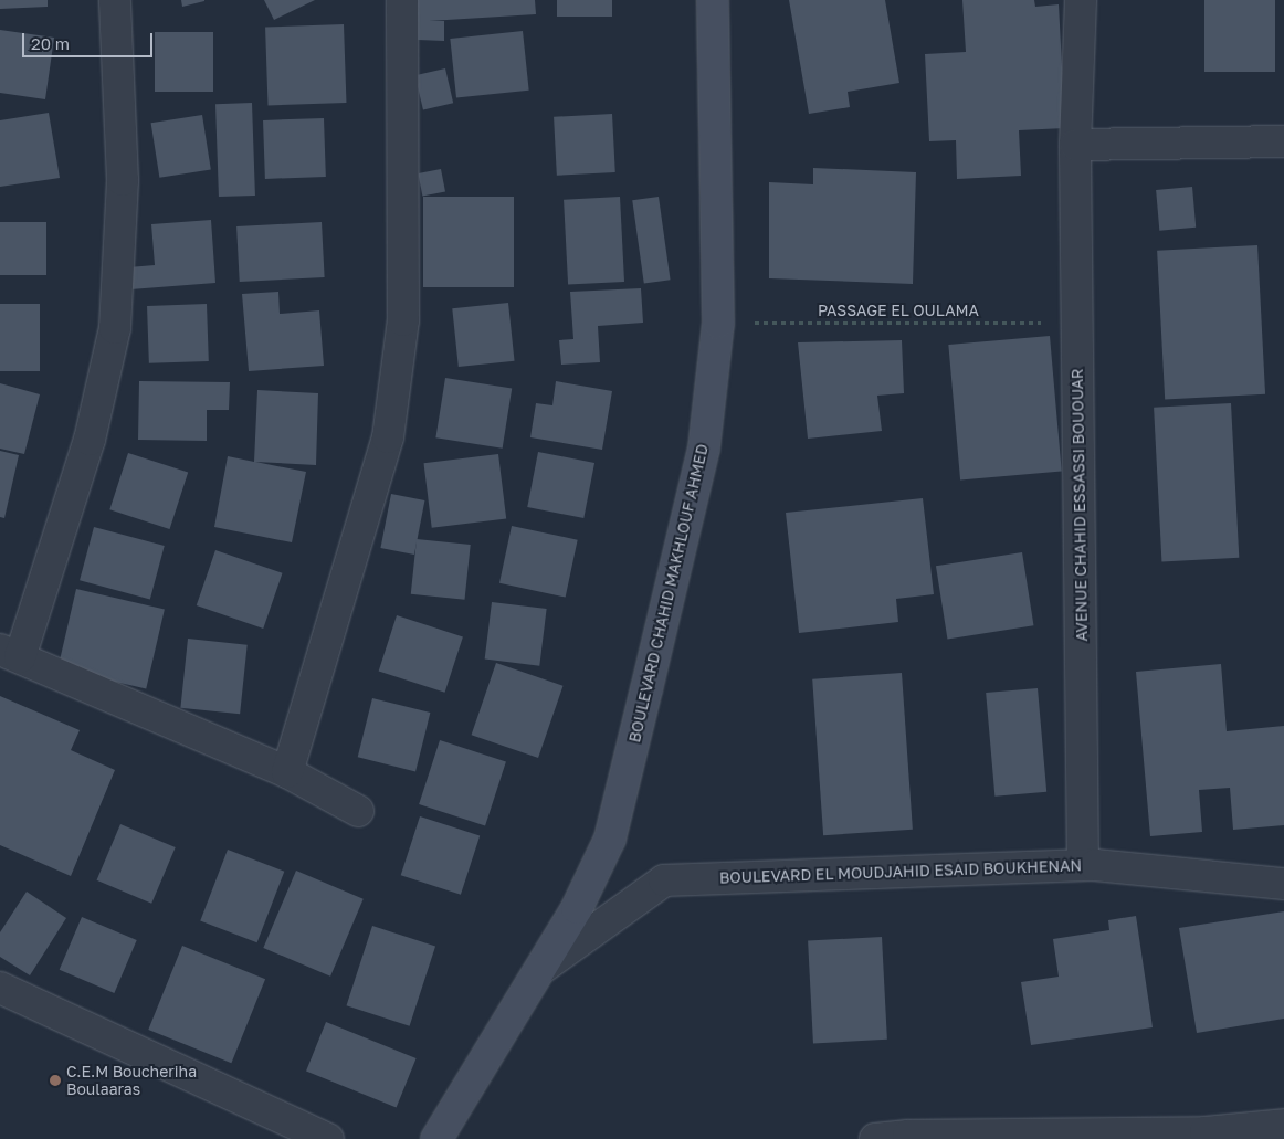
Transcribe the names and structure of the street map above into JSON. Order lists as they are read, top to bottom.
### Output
{
  "streets": {
    "main road": ["BOULEVARD CHAHID MAKHLOUF AHMED"],
    "street": ["AVENUE CHAHID ESSASSI BOUOUAR", "BOULEVARD EL MOUDJAHID ESAID BOUKHENAN"],
    "path": ["PASSAGE EL OULAMA"]
  },
  "crossings": [
    ["PASSAGE EL OULAMA", "AVENUE CHAHID ESSASSI BOUOUAR"],
    ["PASSAGE EL OULAMA", "BOULEVARD CHAHID MAKHLOUF AHMED"],
    ["AVENUE CHAHID ESSASSI BOUOUAR", "BOULEVARD EL MOUDJAHID ESAID BOUKHENAN"],
    ["BOULEVARD CHAHID MAKHLOUF AHMED", "BOULEVARD EL MOUDJAHID ESAID BOUKHENAN"]
  ],
  "places": ["C.E.M Boucheriha Boulaaras"],
  "scale_bar": "20 m"
}
